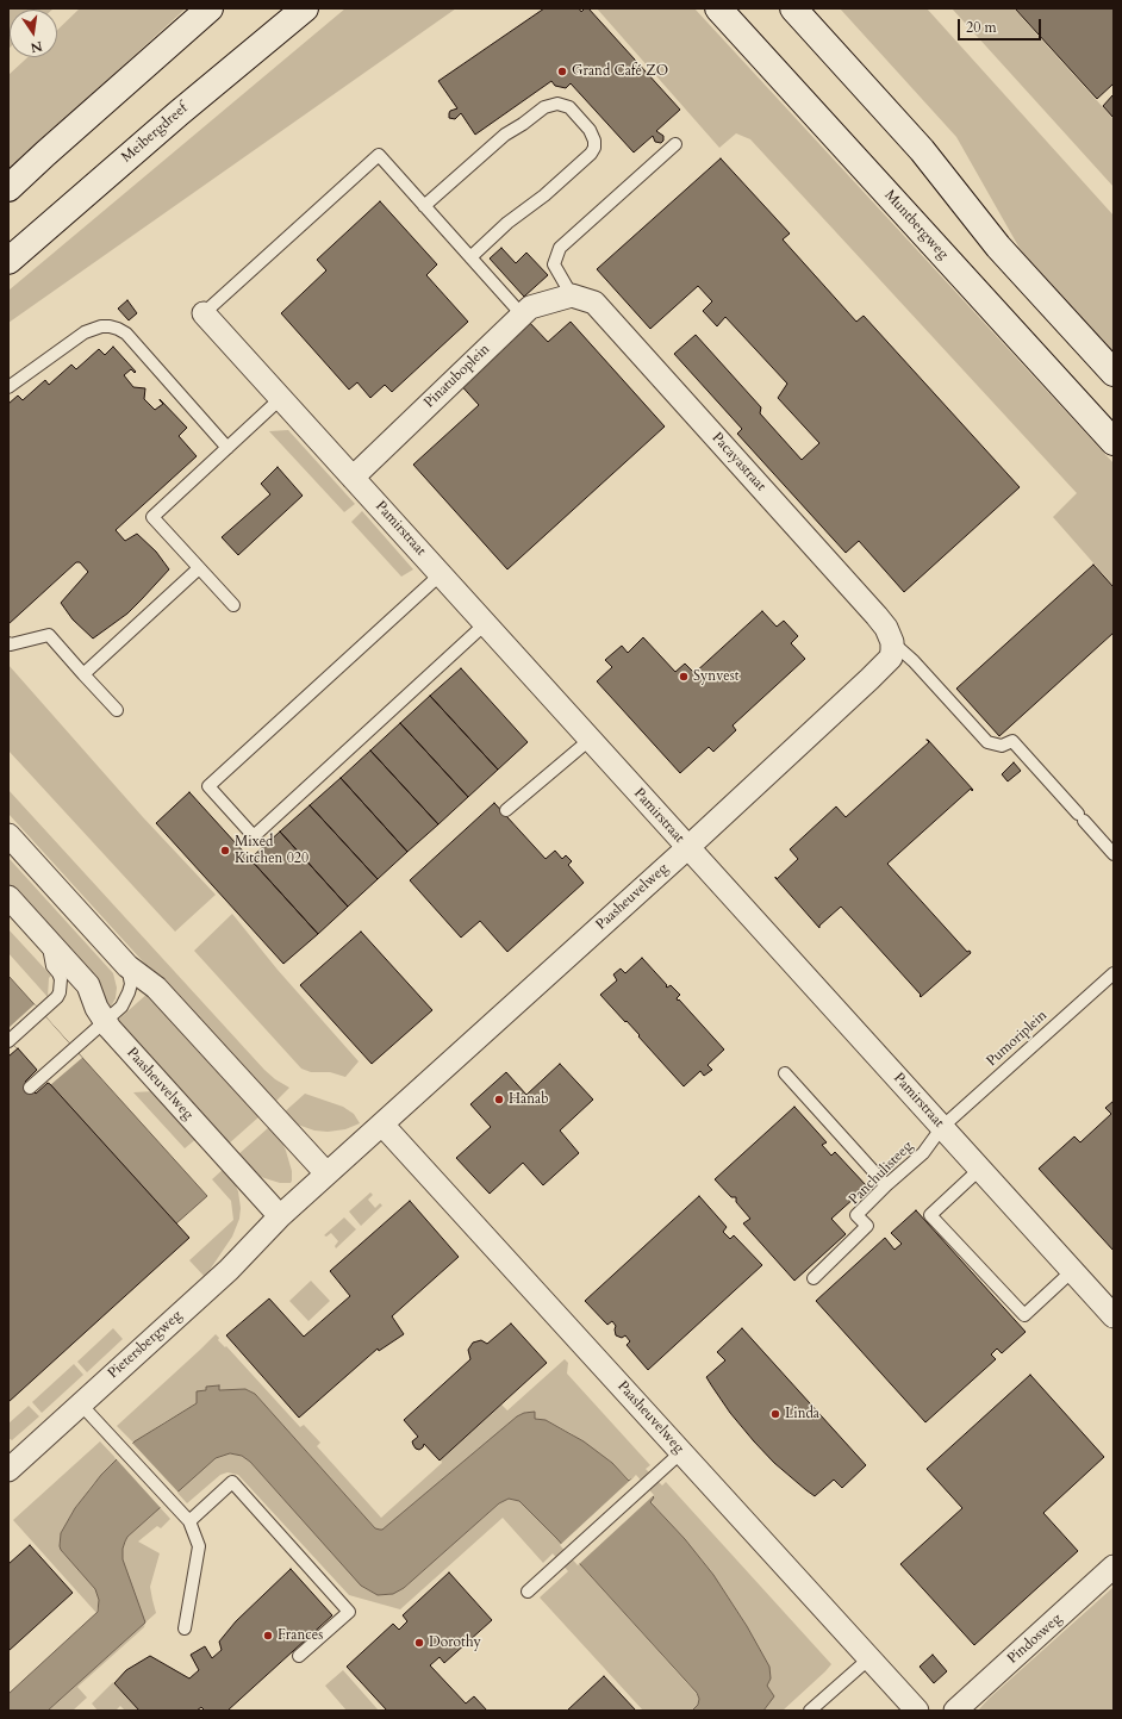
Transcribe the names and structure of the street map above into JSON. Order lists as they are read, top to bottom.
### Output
{
  "streets": {
    "main road": ["Meibergdreef", "Muntbergweg"],
    "street": [
      "Pinatuboplein",
      "Pacayastraat",
      "Pamirstraat",
      "Paasheuvelweg",
      "Pietersbergweg",
      "Pindosweg"
    ],
    "lane": ["Pumoriplein", "Panchulisteeg"]
  },
  "crossings": [
    ["Pinatuboplein", "Pacayastraat"],
    ["Pinatuboplein", "Pamirstraat"],
    ["Pacayastraat", "Paasheuvelweg"],
    ["Pamirstraat", "Paasheuvelweg"],
    ["Pamirstraat", "Pumoriplein"],
    ["Pamirstraat", "Panchulisteeg"],
    ["Paasheuvelweg", "Pietersbergweg"],
    ["Pumoriplein", "Panchulisteeg"]
  ],
  "places": [
    "Grand Café ZO",
    "Synvest",
    "Mixed Kitchen 020",
    "Hanab",
    "Linda",
    "Frances",
    "Dorothy"
  ],
  "scale_bar": "20 m",
  "north": "bottom"
}
